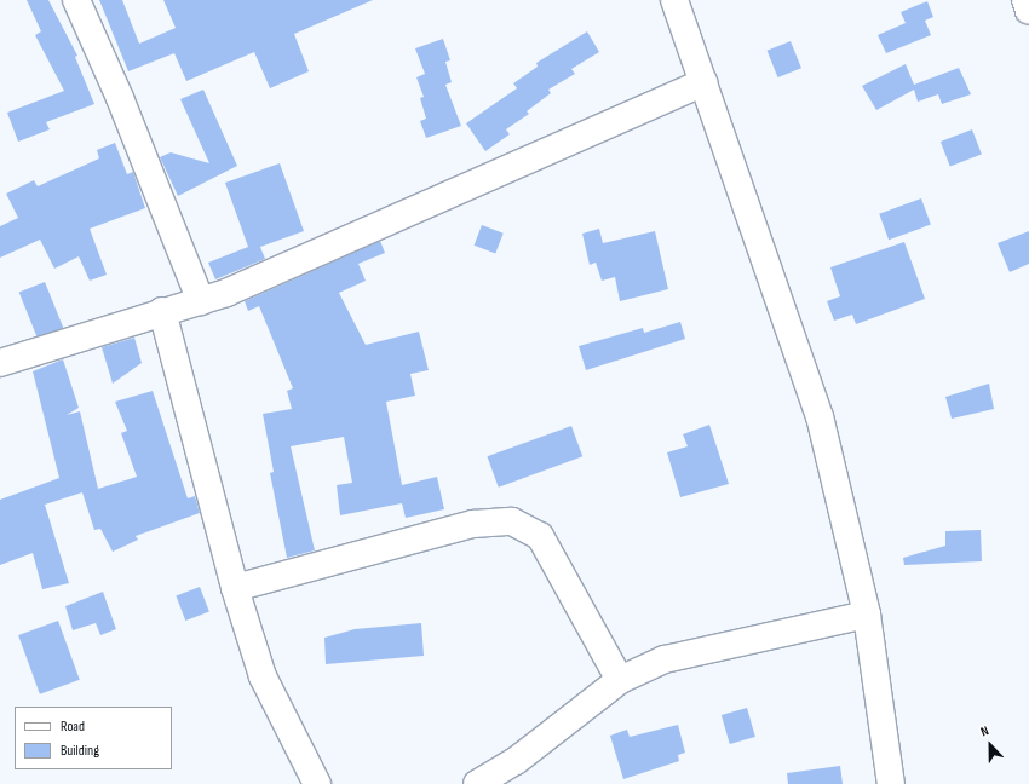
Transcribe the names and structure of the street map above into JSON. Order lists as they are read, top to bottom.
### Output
{
  "legend": ["Road", "Building"],
  "north": "top"
}
